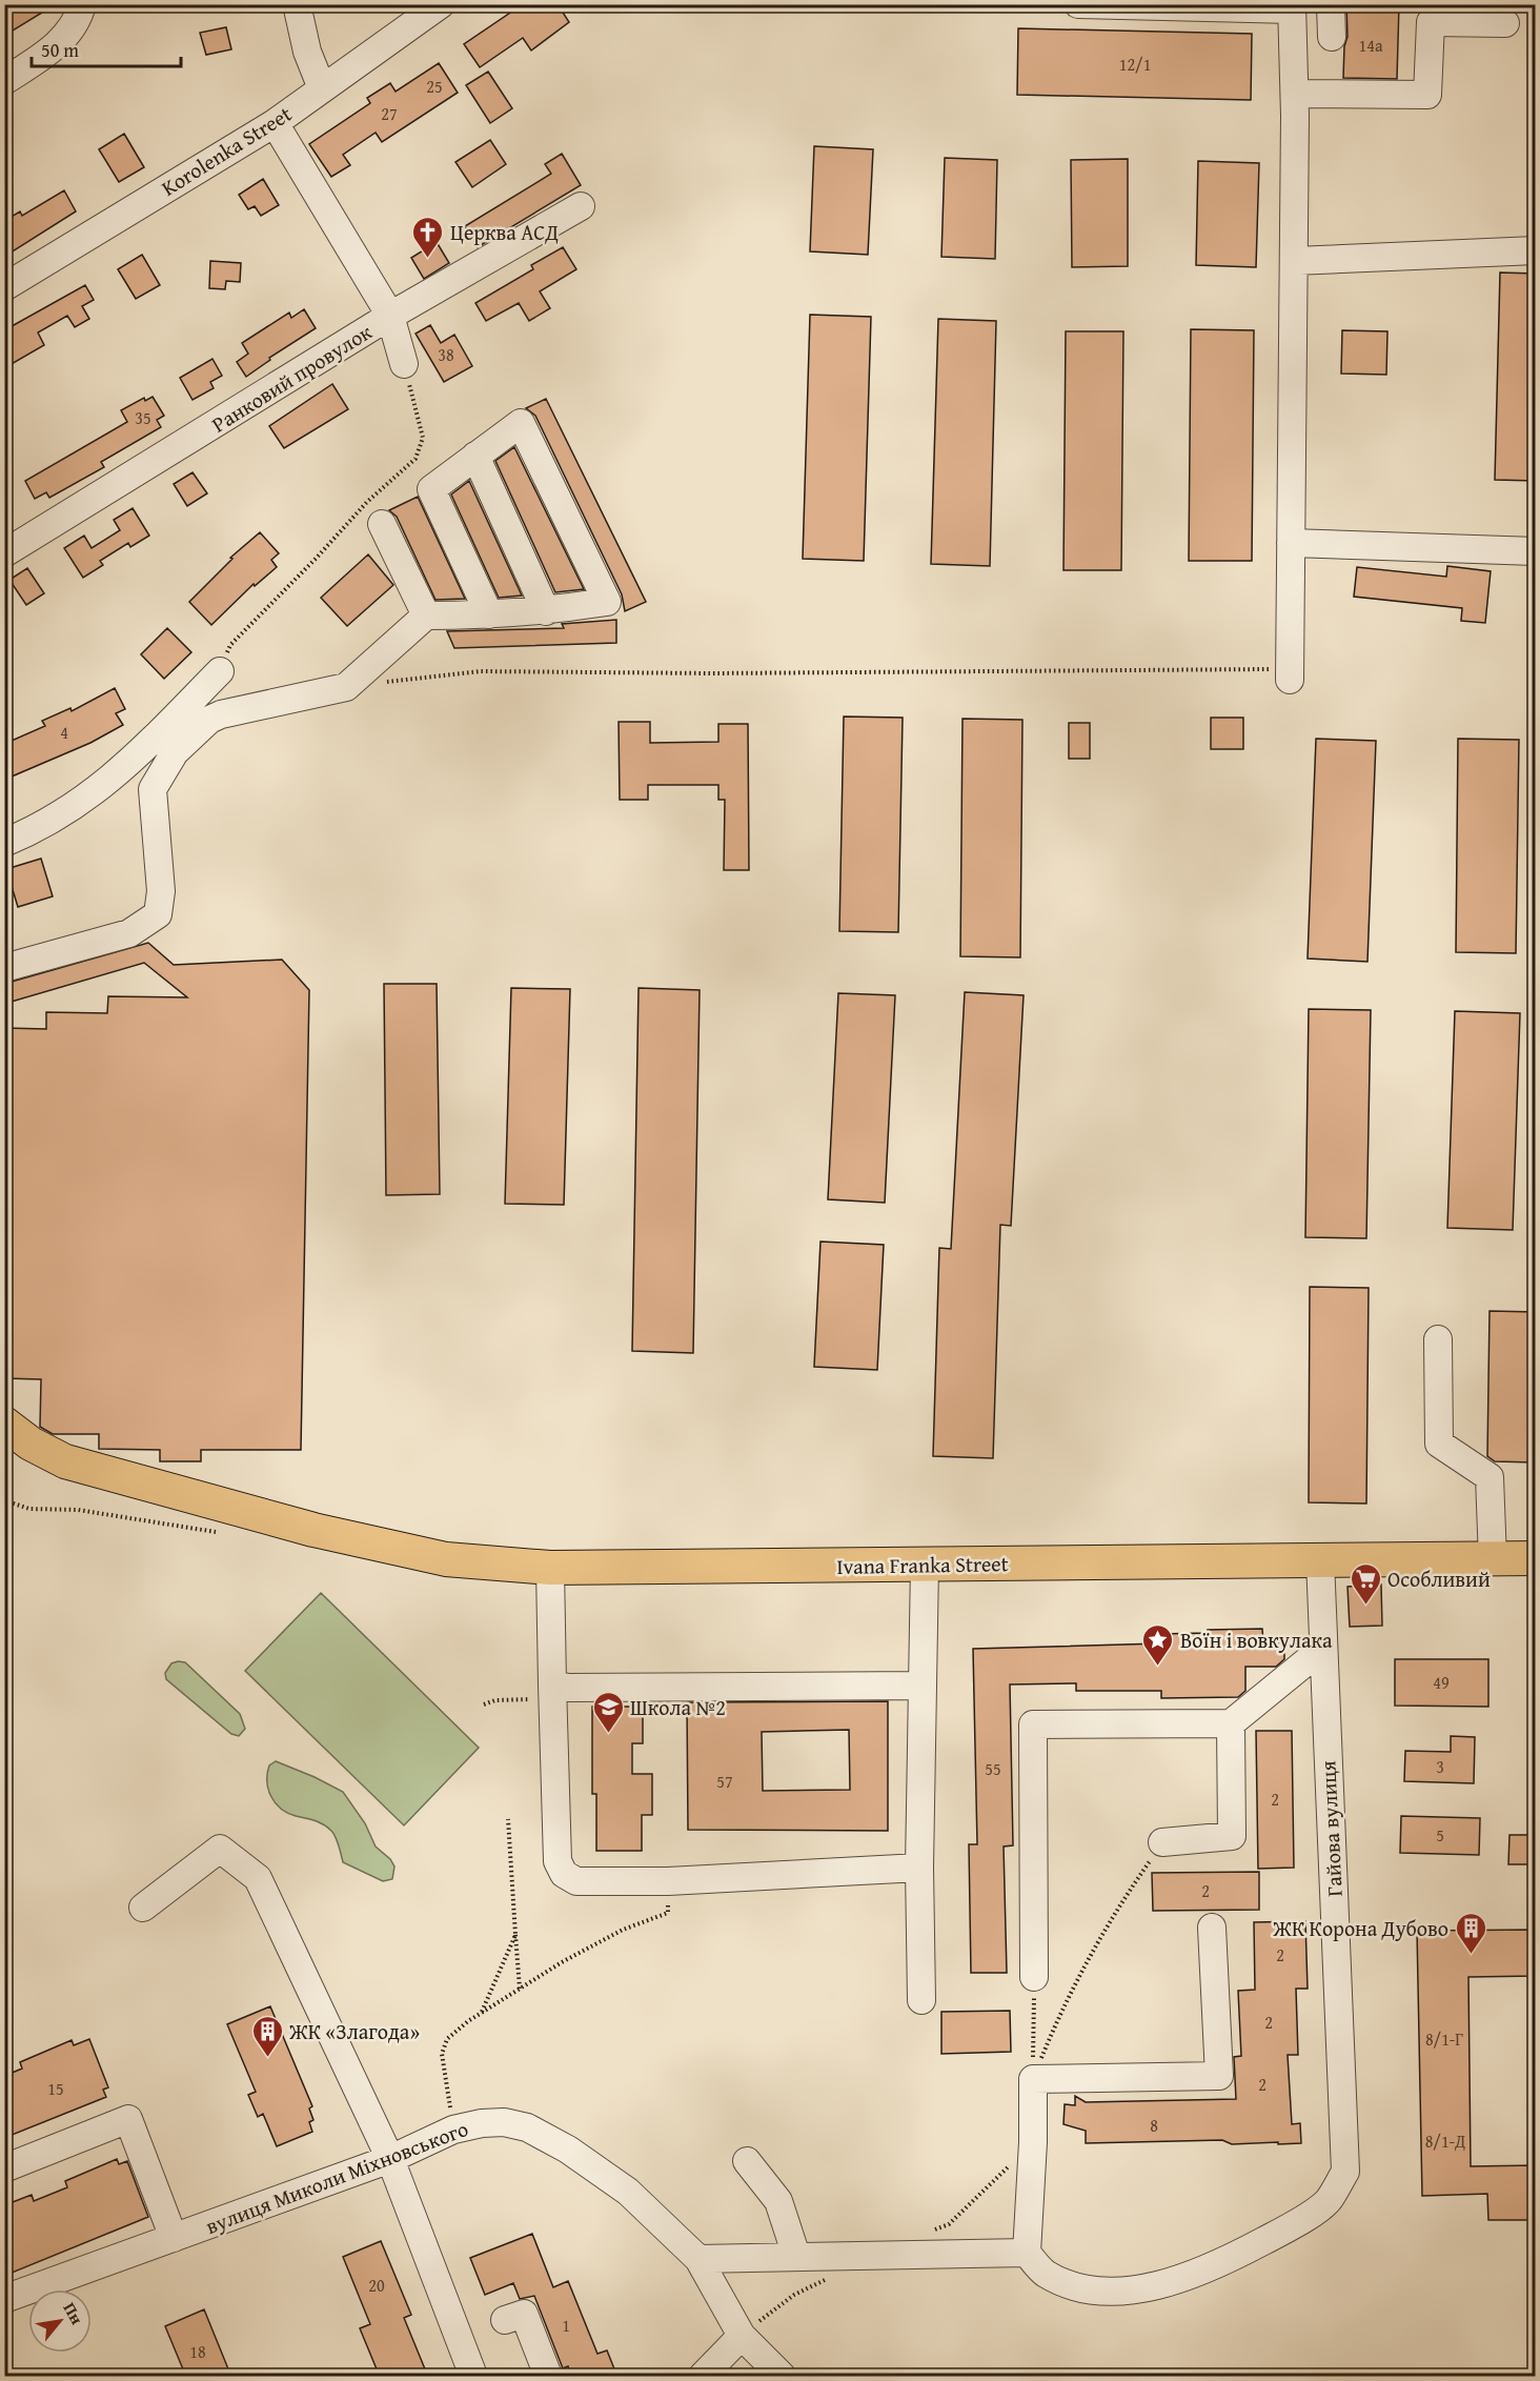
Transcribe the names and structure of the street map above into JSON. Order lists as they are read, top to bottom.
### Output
{
  "streets": {
    "main road": ["Ivana Franka Street"],
    "street": [
      "Korolenka Street",
      "Ранковий провулок",
      "Гайова вулиця",
      "вулиця Миколи Міхновського"
    ]
  },
  "crossings": [
    ["Ivana Franka Street", "Гайова вулиця"]
  ],
  "places": {
    "church": ["Церква АСД"],
    "supermarket": ["Особливий"],
    "place": ["Воїн і вовкулака"],
    "school or university": ["Школа №2"],
    "building": ["ЖК Корона Дубово", "ЖК «Злагода»"]
  },
  "house_numbers": [
    "14а",
    "12/1",
    "25",
    "27",
    "38",
    "35",
    "4",
    "49",
    "3",
    "55",
    "57",
    "2",
    "5",
    "2",
    "2",
    "2",
    "8/1-Г",
    "2",
    "15",
    "8",
    "8/1-Д",
    "20",
    "1",
    "18"
  ],
  "scale_bar": "50 m",
  "north": "top right"
}
